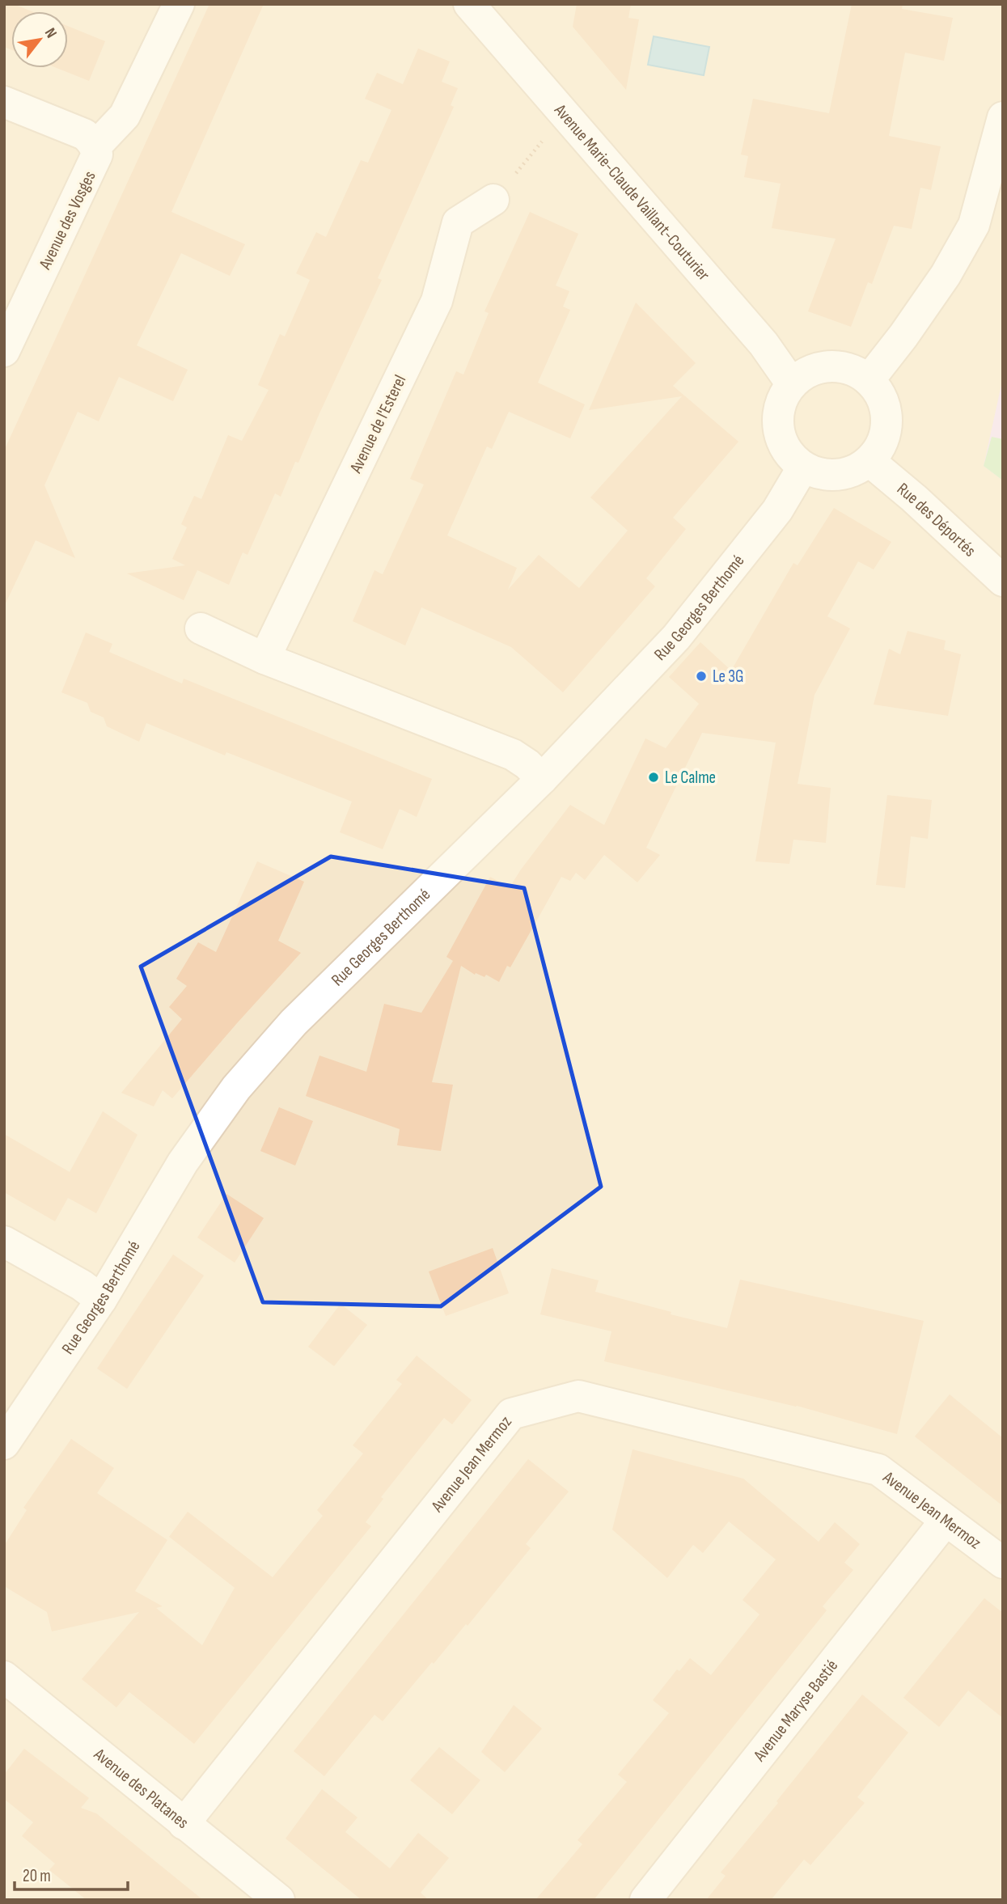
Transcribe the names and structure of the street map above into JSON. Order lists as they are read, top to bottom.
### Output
{
  "streets": {
    "street": [
      "Avenue Marie-Claude Vaillant-Couturier",
      "Avenue des Vosges",
      "Avenue de l'Esterel",
      "Rue des Déportés",
      "Rue Georges Berthomé",
      "Avenue Jean Mermoz",
      "Avenue Maryse Bastié",
      "Avenue des Platanes"
    ]
  },
  "crossings": [
    ["Avenue Marie-Claude Vaillant-Couturier", "Rue des Déportés"],
    ["Avenue Marie-Claude Vaillant-Couturier", "Rue Georges Berthomé"],
    ["Rue des Déportés", "Rue Georges Berthomé"],
    ["Avenue Jean Mermoz", "Avenue Maryse Bastié"],
    ["Avenue Jean Mermoz", "Avenue des Platanes"]
  ],
  "places": ["Le 3G", "Le Calme"],
  "scale_bar": "20 m",
  "north": "top right"
}
